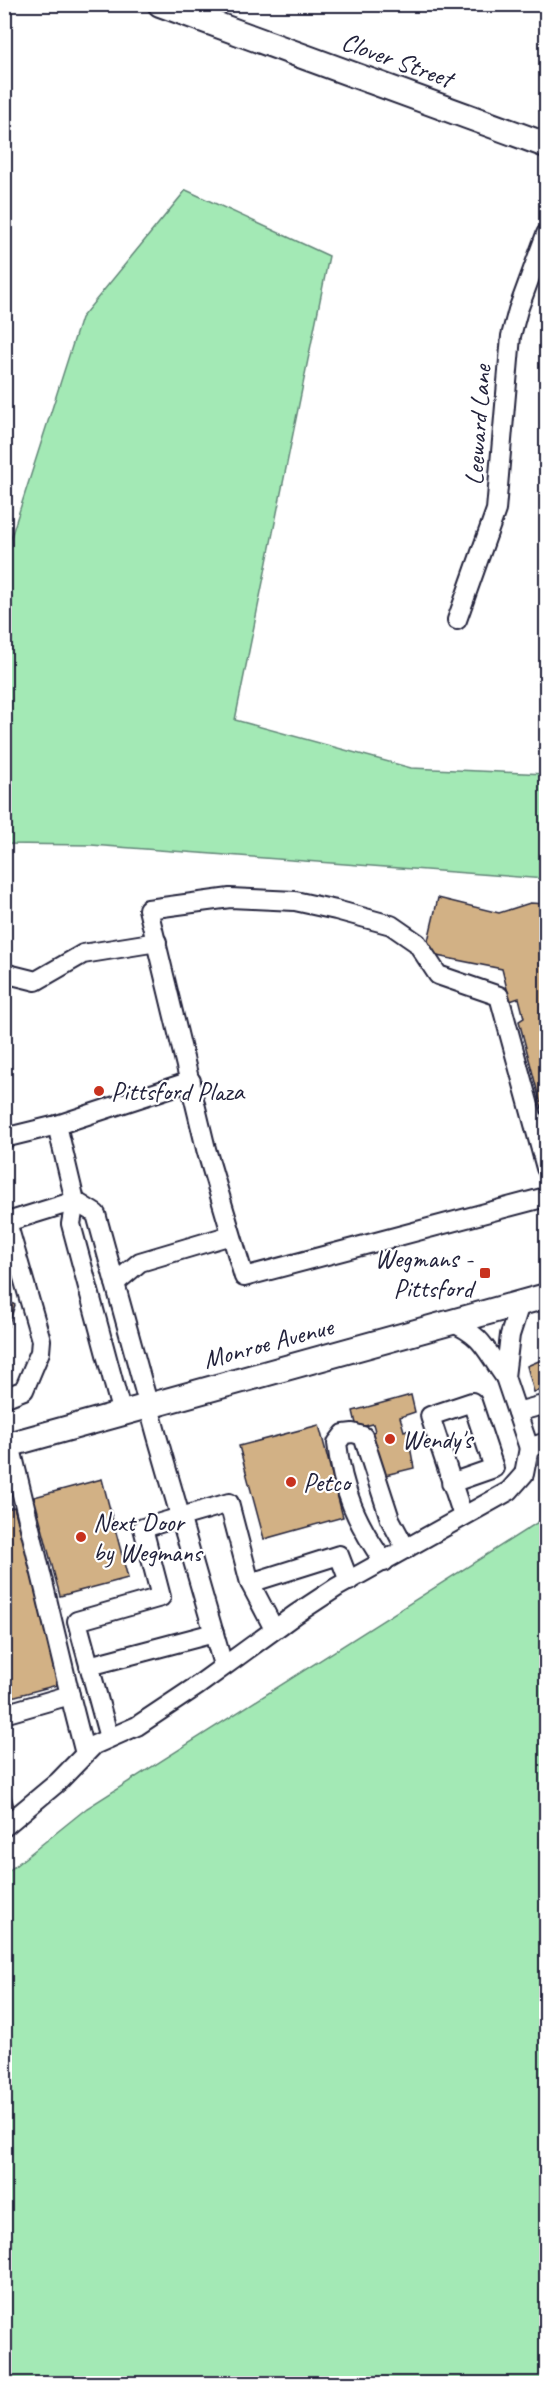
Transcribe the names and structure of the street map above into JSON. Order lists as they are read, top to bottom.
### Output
{
  "streets": {
    "main road": ["Clover Street", "Monroe Avenue"],
    "street": ["Leeward Lane"]
  },
  "places": {
    "other": [
      "Pittsford Plaza",
      "Wendy's",
      "Petco",
      "Next Door by Wegmans"
    ],
    "transit": ["Wegmans - Pittsford"]
  }
}
